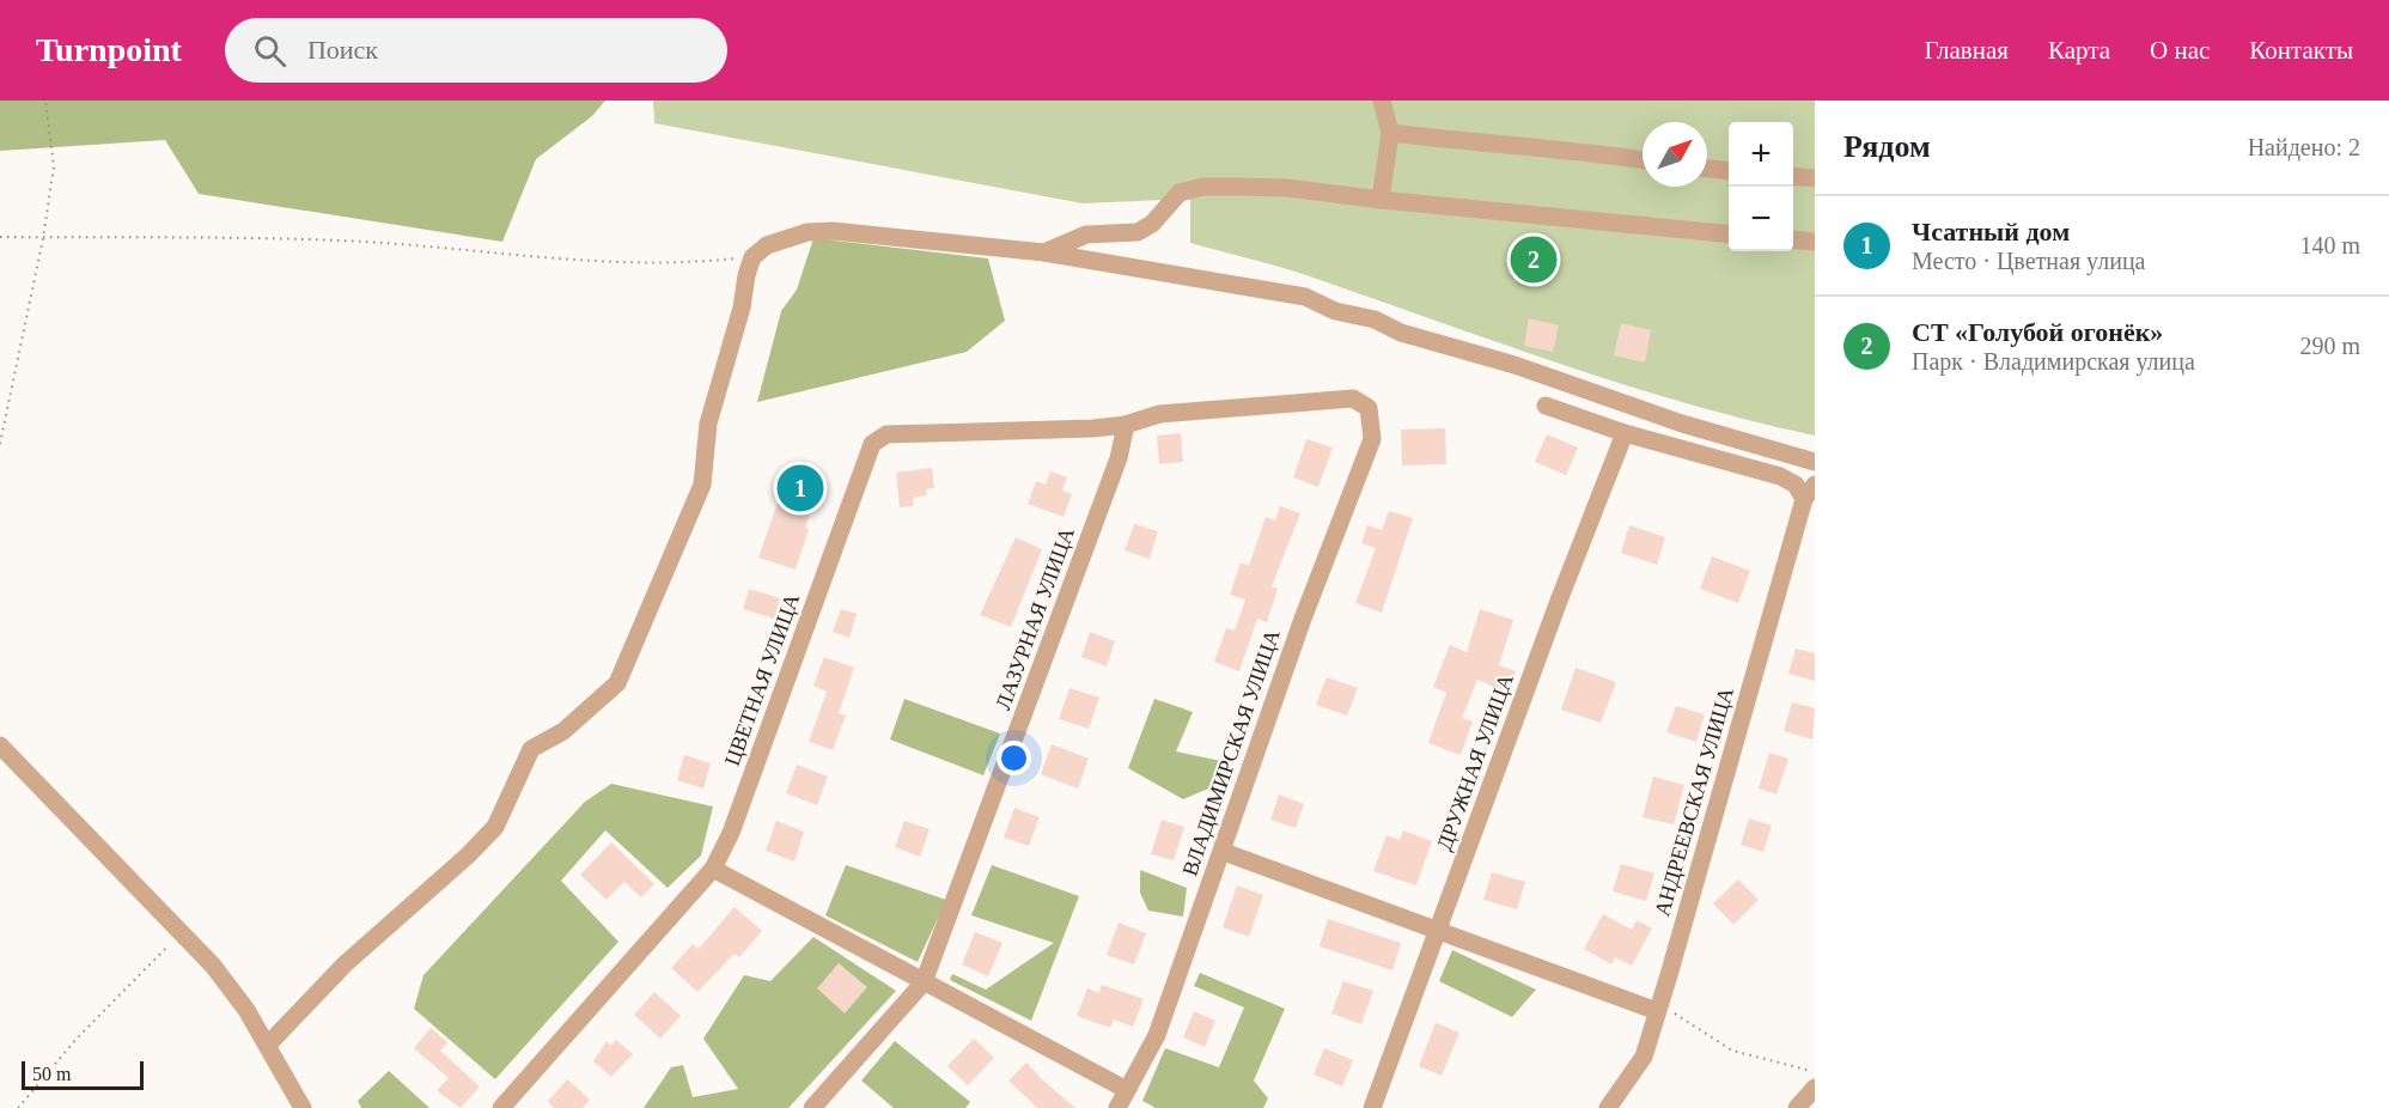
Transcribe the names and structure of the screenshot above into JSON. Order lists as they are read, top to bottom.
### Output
{
  "streets": {
    "street": [
      "ЛАЗУРНАЯ УЛИЦА",
      "ЦВЕТНАЯ УЛИЦА",
      "ВЛАДИМИРСКАЯ УЛИЦА",
      "ДРУЖНАЯ УЛИЦА",
      "АНДРЕЕВСКАЯ УЛИЦА"
    ]
  },
  "crossings": [
    ["ЛАЗУРНАЯ УЛИЦА", "ЦВЕТНАЯ УЛИЦА"],
    ["ЛАЗУРНАЯ УЛИЦА", "ВЛАДИМИРСКАЯ УЛИЦА"],
    ["ЦВЕТНАЯ УЛИЦА", "ВЛАДИМИРСКАЯ УЛИЦА"]
  ],
  "scale_bar": "50 m",
  "north": "top right",
  "page": {
    "header": "Turnpoint",
    "search": "Поиск",
    "nav": [
      "Главная",
      "Карта",
      "О нас",
      "Контакты"
    ],
    "heading": ["Рядом", "Найдено: 2"],
    "map_buttons": ["+", "−"],
    "list": [
      {
        "mark": "1",
        "name": "Чсатный дом",
        "note": "Место · Цветная улица",
        "value": "140 m"
      },
      {
        "mark": "2",
        "name": "СТ «Голубой огонёк»",
        "note": "Парк · Владимирская улица",
        "value": "290 m"
      }
    ],
    "pins": ["2", "1"],
    "scale": "50 m"
  }
}
